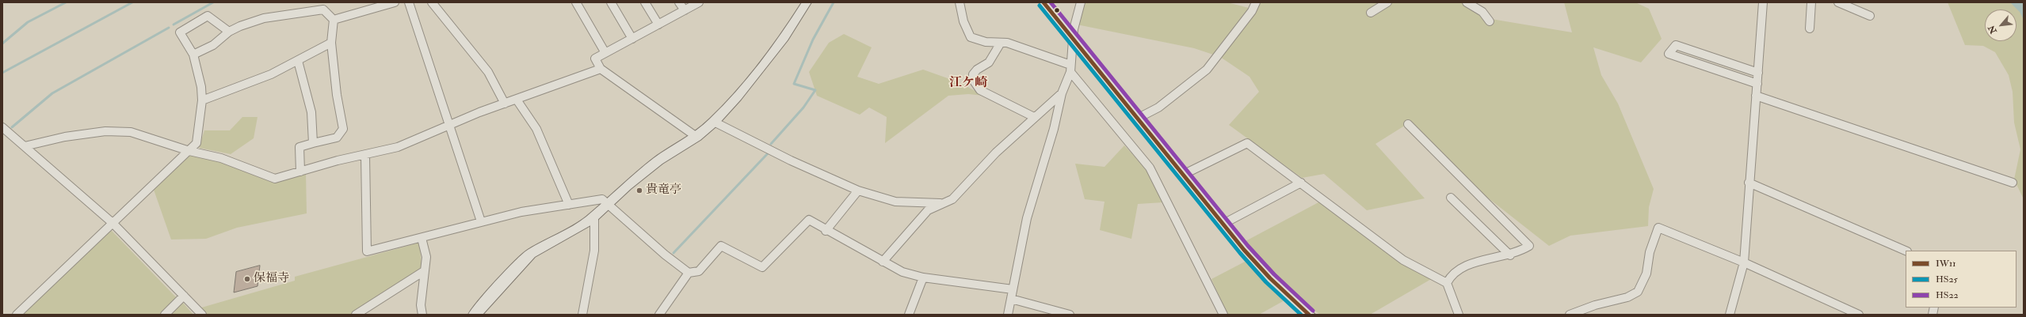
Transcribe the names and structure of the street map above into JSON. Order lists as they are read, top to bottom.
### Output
{
  "districts": ["江ケ崎"],
  "places": ["貴竜亭", "保福寺"],
  "lines": ["transit line IW11", "transit line HS22", "transit line HS25"],
  "legend": ["IW11", "HS25", "HS22"],
  "north": "bottom left"
}
